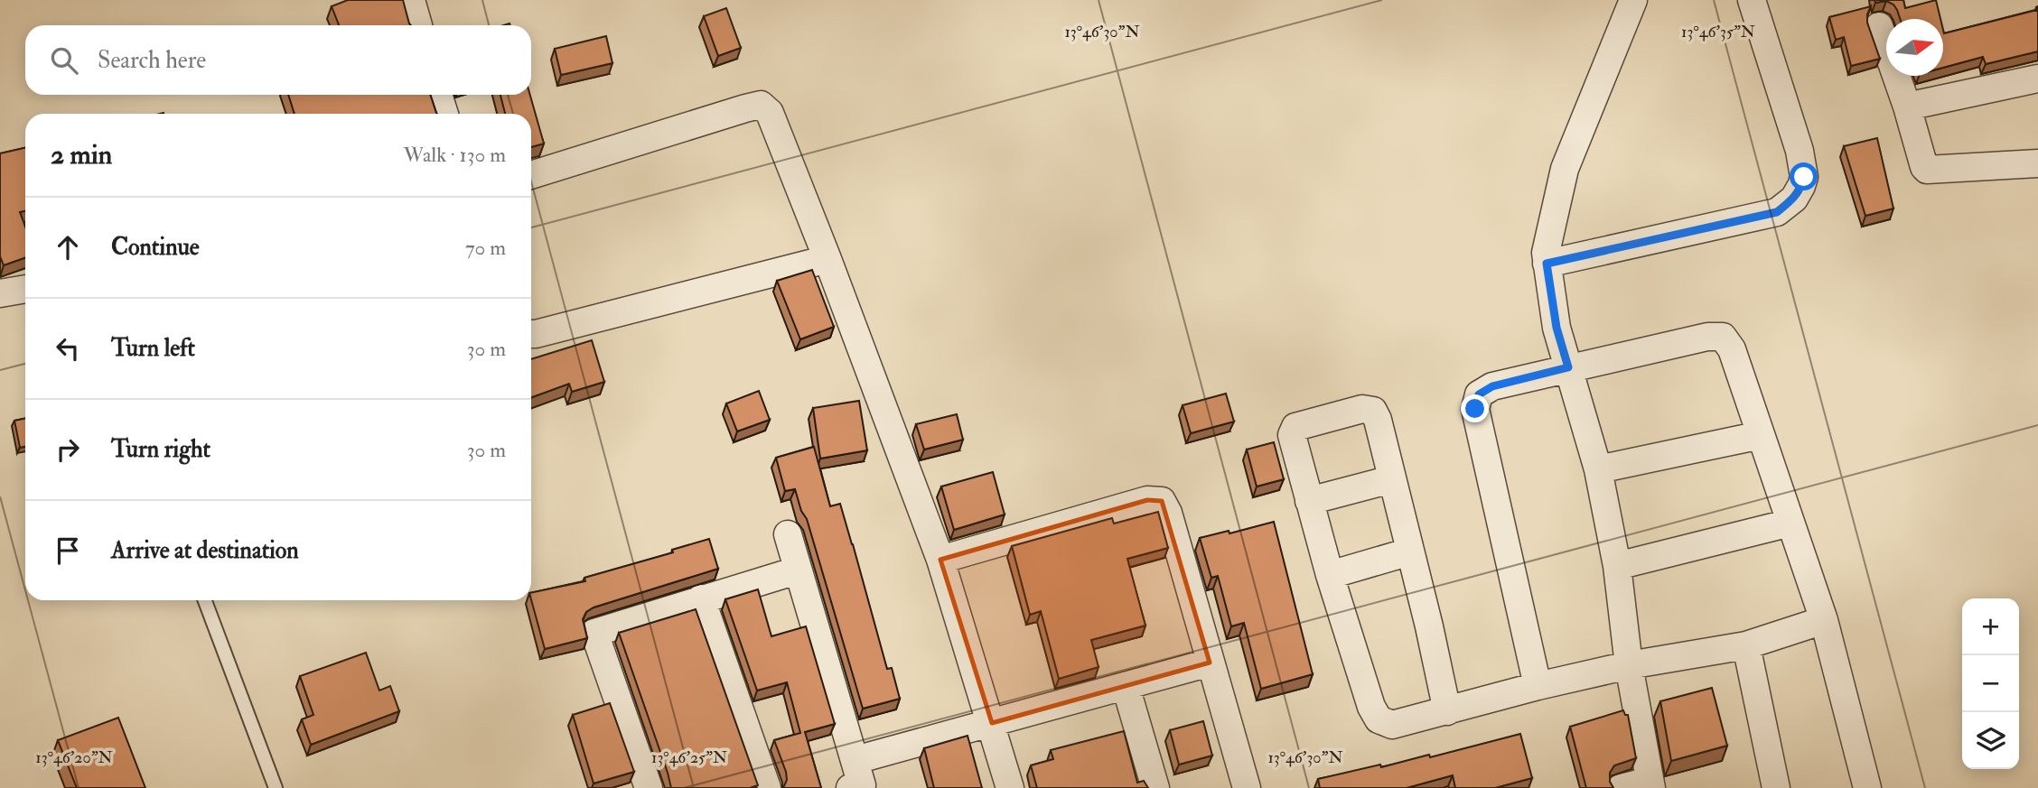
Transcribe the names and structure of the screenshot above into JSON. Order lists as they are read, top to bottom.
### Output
{
  "north": "right",
  "page": {
    "search": "Search here",
    "heading": ["2 min", "Walk · 130 m"],
    "list": [
      ["Continue", "70 m"],
      ["Turn left", "30 m"],
      ["Turn right", "30 m"],
      "Arrive at destination"
    ],
    "map_buttons": ["+", "−"]
  },
  "coordinates": [
    "13°46'30\"N",
    "13°46'35\"N",
    "13°46'20\"N",
    "13°46'25\"N"
  ]
}
